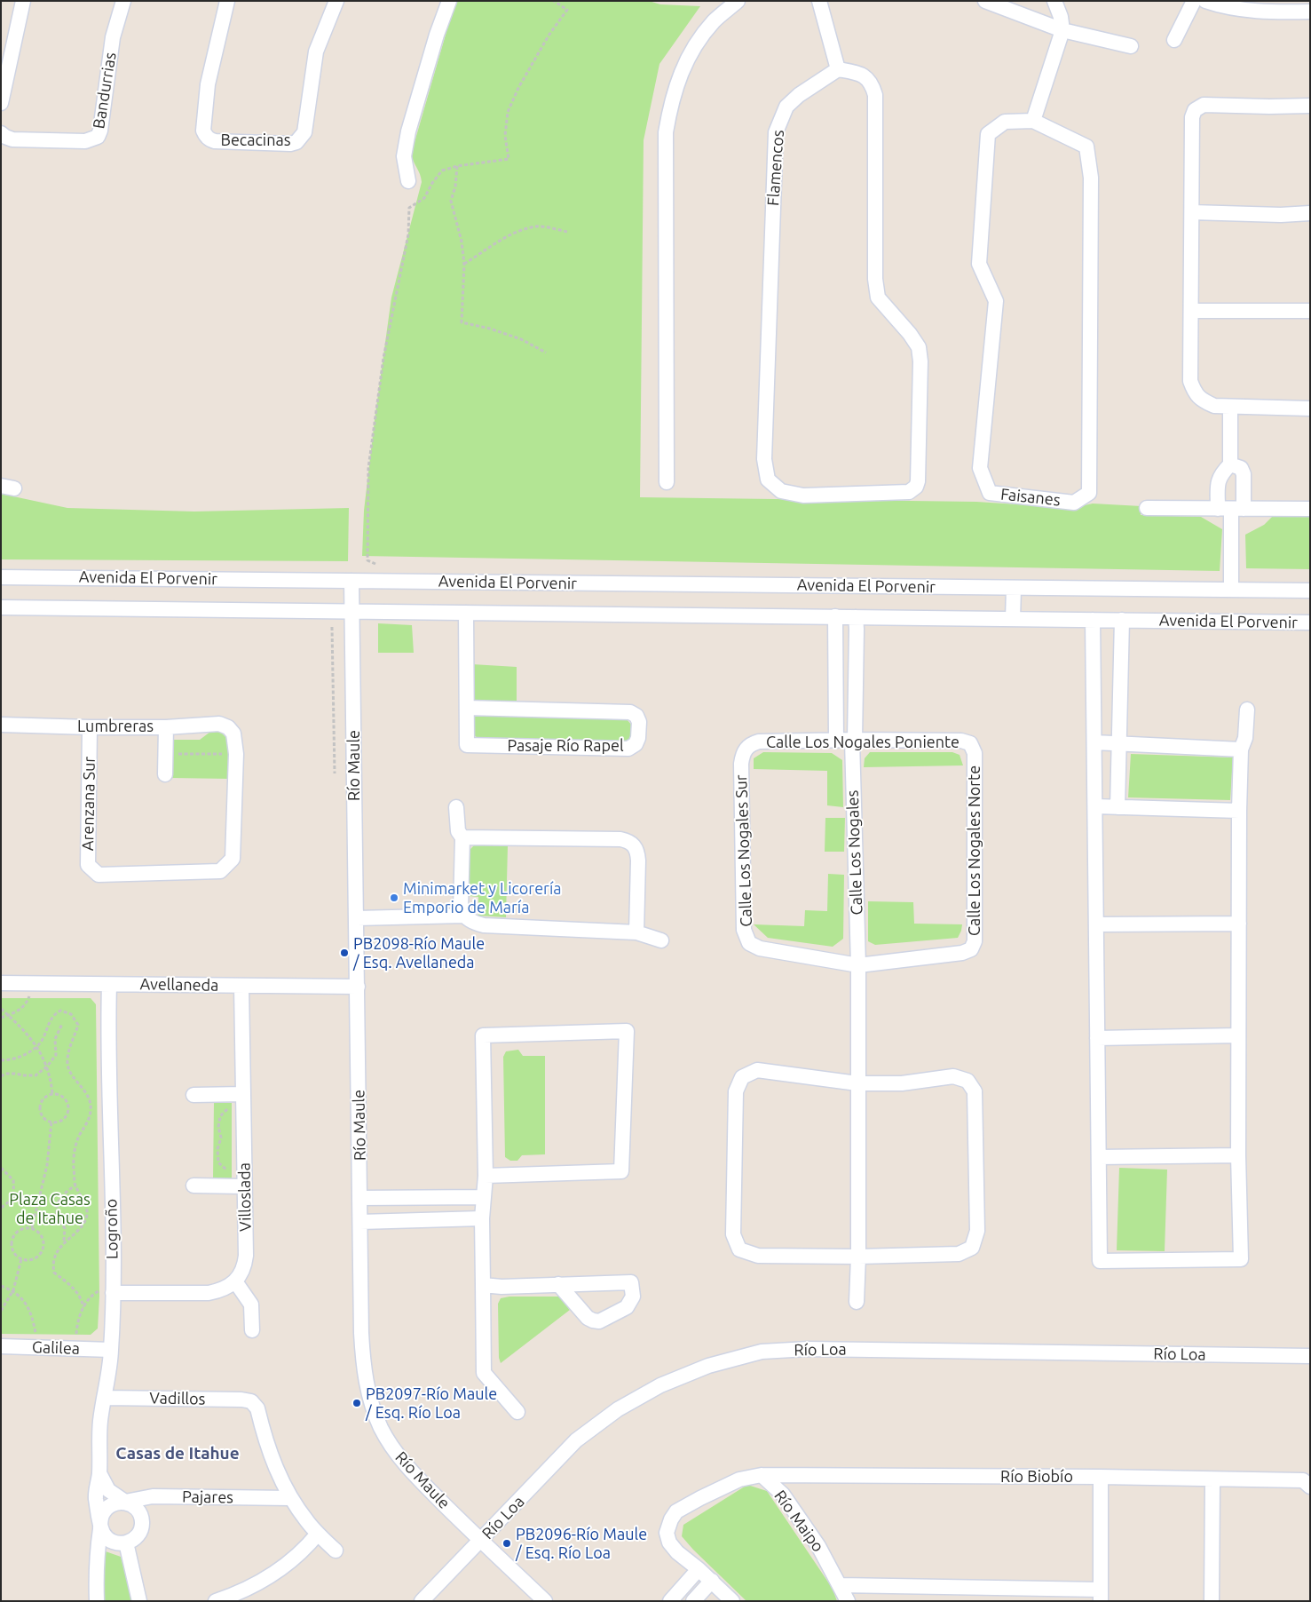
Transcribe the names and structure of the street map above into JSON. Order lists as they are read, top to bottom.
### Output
{
  "streets": {
    "street": [
      "Bandurrias",
      "Becacinas",
      "Flamencos",
      "Faisanes",
      "Avenida El Porvenir",
      "Lumbreras",
      "Calle Los Nogales Poniente",
      "Pasaje Río Rapel",
      "Río Maule",
      "Arenzana Sur",
      "Calle Los Nogales Sur",
      "Calle Los Nogales Norte",
      "Calle Los Nogales",
      "Avellaneda",
      "Villoslada",
      "Logroño",
      "Galilea",
      "Río Loa",
      "Vadillos",
      "Río Biobío",
      "Pajares",
      "Río Maipo"
    ]
  },
  "crossings": [
    ["Avenida El Porvenir", "Río Maule"],
    ["Avenida El Porvenir", "Calle Los Nogales"],
    ["Lumbreras", "Arenzana Sur"],
    ["Calle Los Nogales Poniente", "Calle Los Nogales Sur"],
    ["Calle Los Nogales Poniente", "Calle Los Nogales Norte"],
    ["Calle Los Nogales Poniente", "Calle Los Nogales"],
    ["Río Maule", "Avellaneda"],
    ["Río Maule", "Río Loa"],
    ["Calle Los Nogales Sur", "Calle Los Nogales Norte"],
    ["Calle Los Nogales Sur", "Calle Los Nogales"],
    ["Calle Los Nogales Norte", "Calle Los Nogales"],
    ["Avellaneda", "Villoslada"],
    ["Avellaneda", "Logroño"],
    ["Logroño", "Galilea"],
    ["Logroño", "Vadillos"],
    ["Logroño", "Pajares"],
    ["Vadillos", "Pajares"],
    ["Río Biobío", "Río Maipo"]
  ],
  "districts": ["Casas de Itahue"],
  "parks": ["Plaza Casas de Itahue"],
  "places": [
    "Minimarket y Licorería Emporio de María",
    "PB2098-Río Maule / Esq. Avellaneda",
    "PB2097-Río Maule / Esq. Río Loa",
    "PB2096-Río Maule / Esq. Río Loa"
  ]
}
